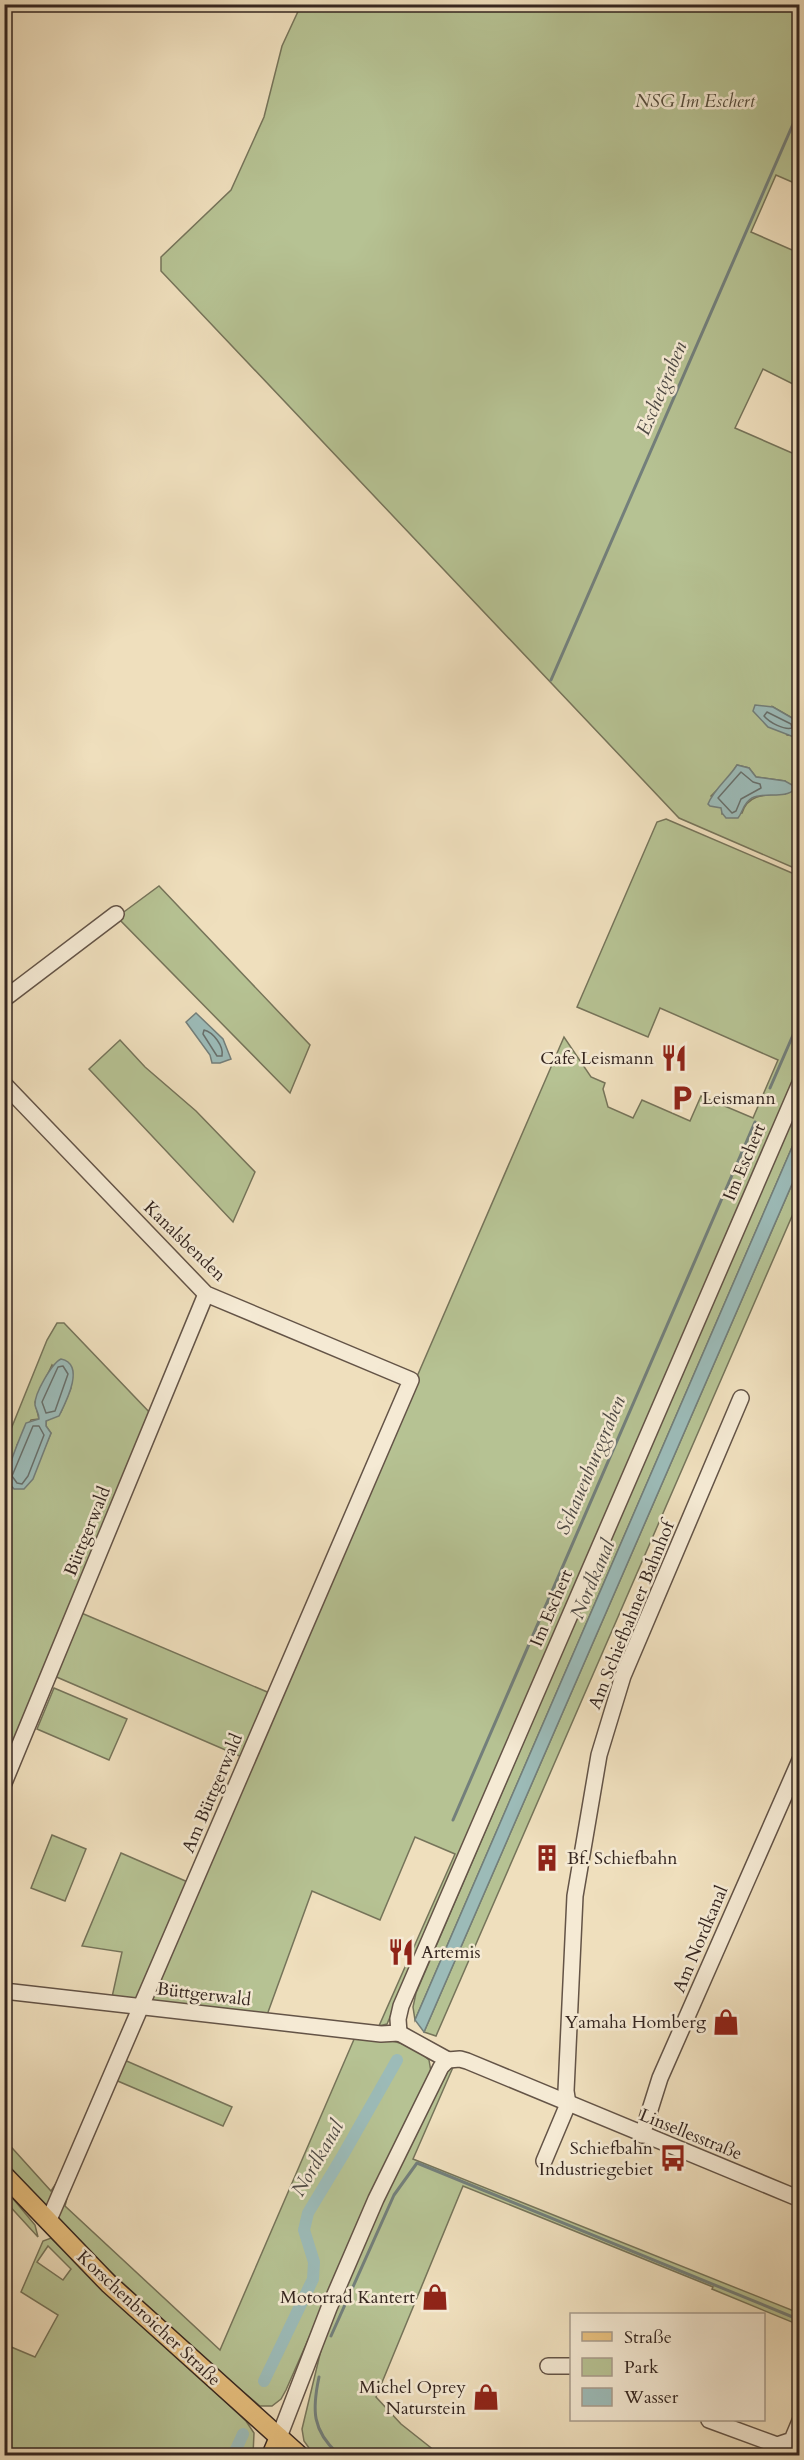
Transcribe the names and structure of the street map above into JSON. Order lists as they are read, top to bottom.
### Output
{
  "streets": {
    "main road": ["Korschenbroicher Straße"],
    "street": [
      "Im Eschert",
      "Kanalsbenden",
      "Büttgerwald",
      "Am Schiefbahner Bahnhof",
      "Am Büttgerwald",
      "Am Nordkanal",
      "Linsellesstraße"
    ]
  },
  "crossings": [
    ["Im Eschert", "Büttgerwald"],
    ["Kanalsbenden", "Büttgerwald"],
    ["Kanalsbenden", "Am Büttgerwald"],
    ["Büttgerwald", "Am Büttgerwald"],
    ["Am Schiefbahner Bahnhof", "Linsellesstraße"],
    ["Am Büttgerwald", "Korschenbroicher Straße"],
    ["Am Nordkanal", "Linsellesstraße"]
  ],
  "water": ["Eschetgraben", "Schauenburggraben", "Nordkanal"],
  "parks": ["NSG Im Eschert"],
  "places": {
    "restaurant": ["Cafe Leismann", "Artemis"],
    "parking": ["Leismann"],
    "building": ["Bf. Schiefbahn"],
    "shop": ["Yamaha Homberg", "Motorrad Kantert", "Michel Oprey Naturstein"],
    "bus stop": ["Schiefbahn Industriegebiet"]
  },
  "legend": ["Straße", "Park", "Wasser"]
}
